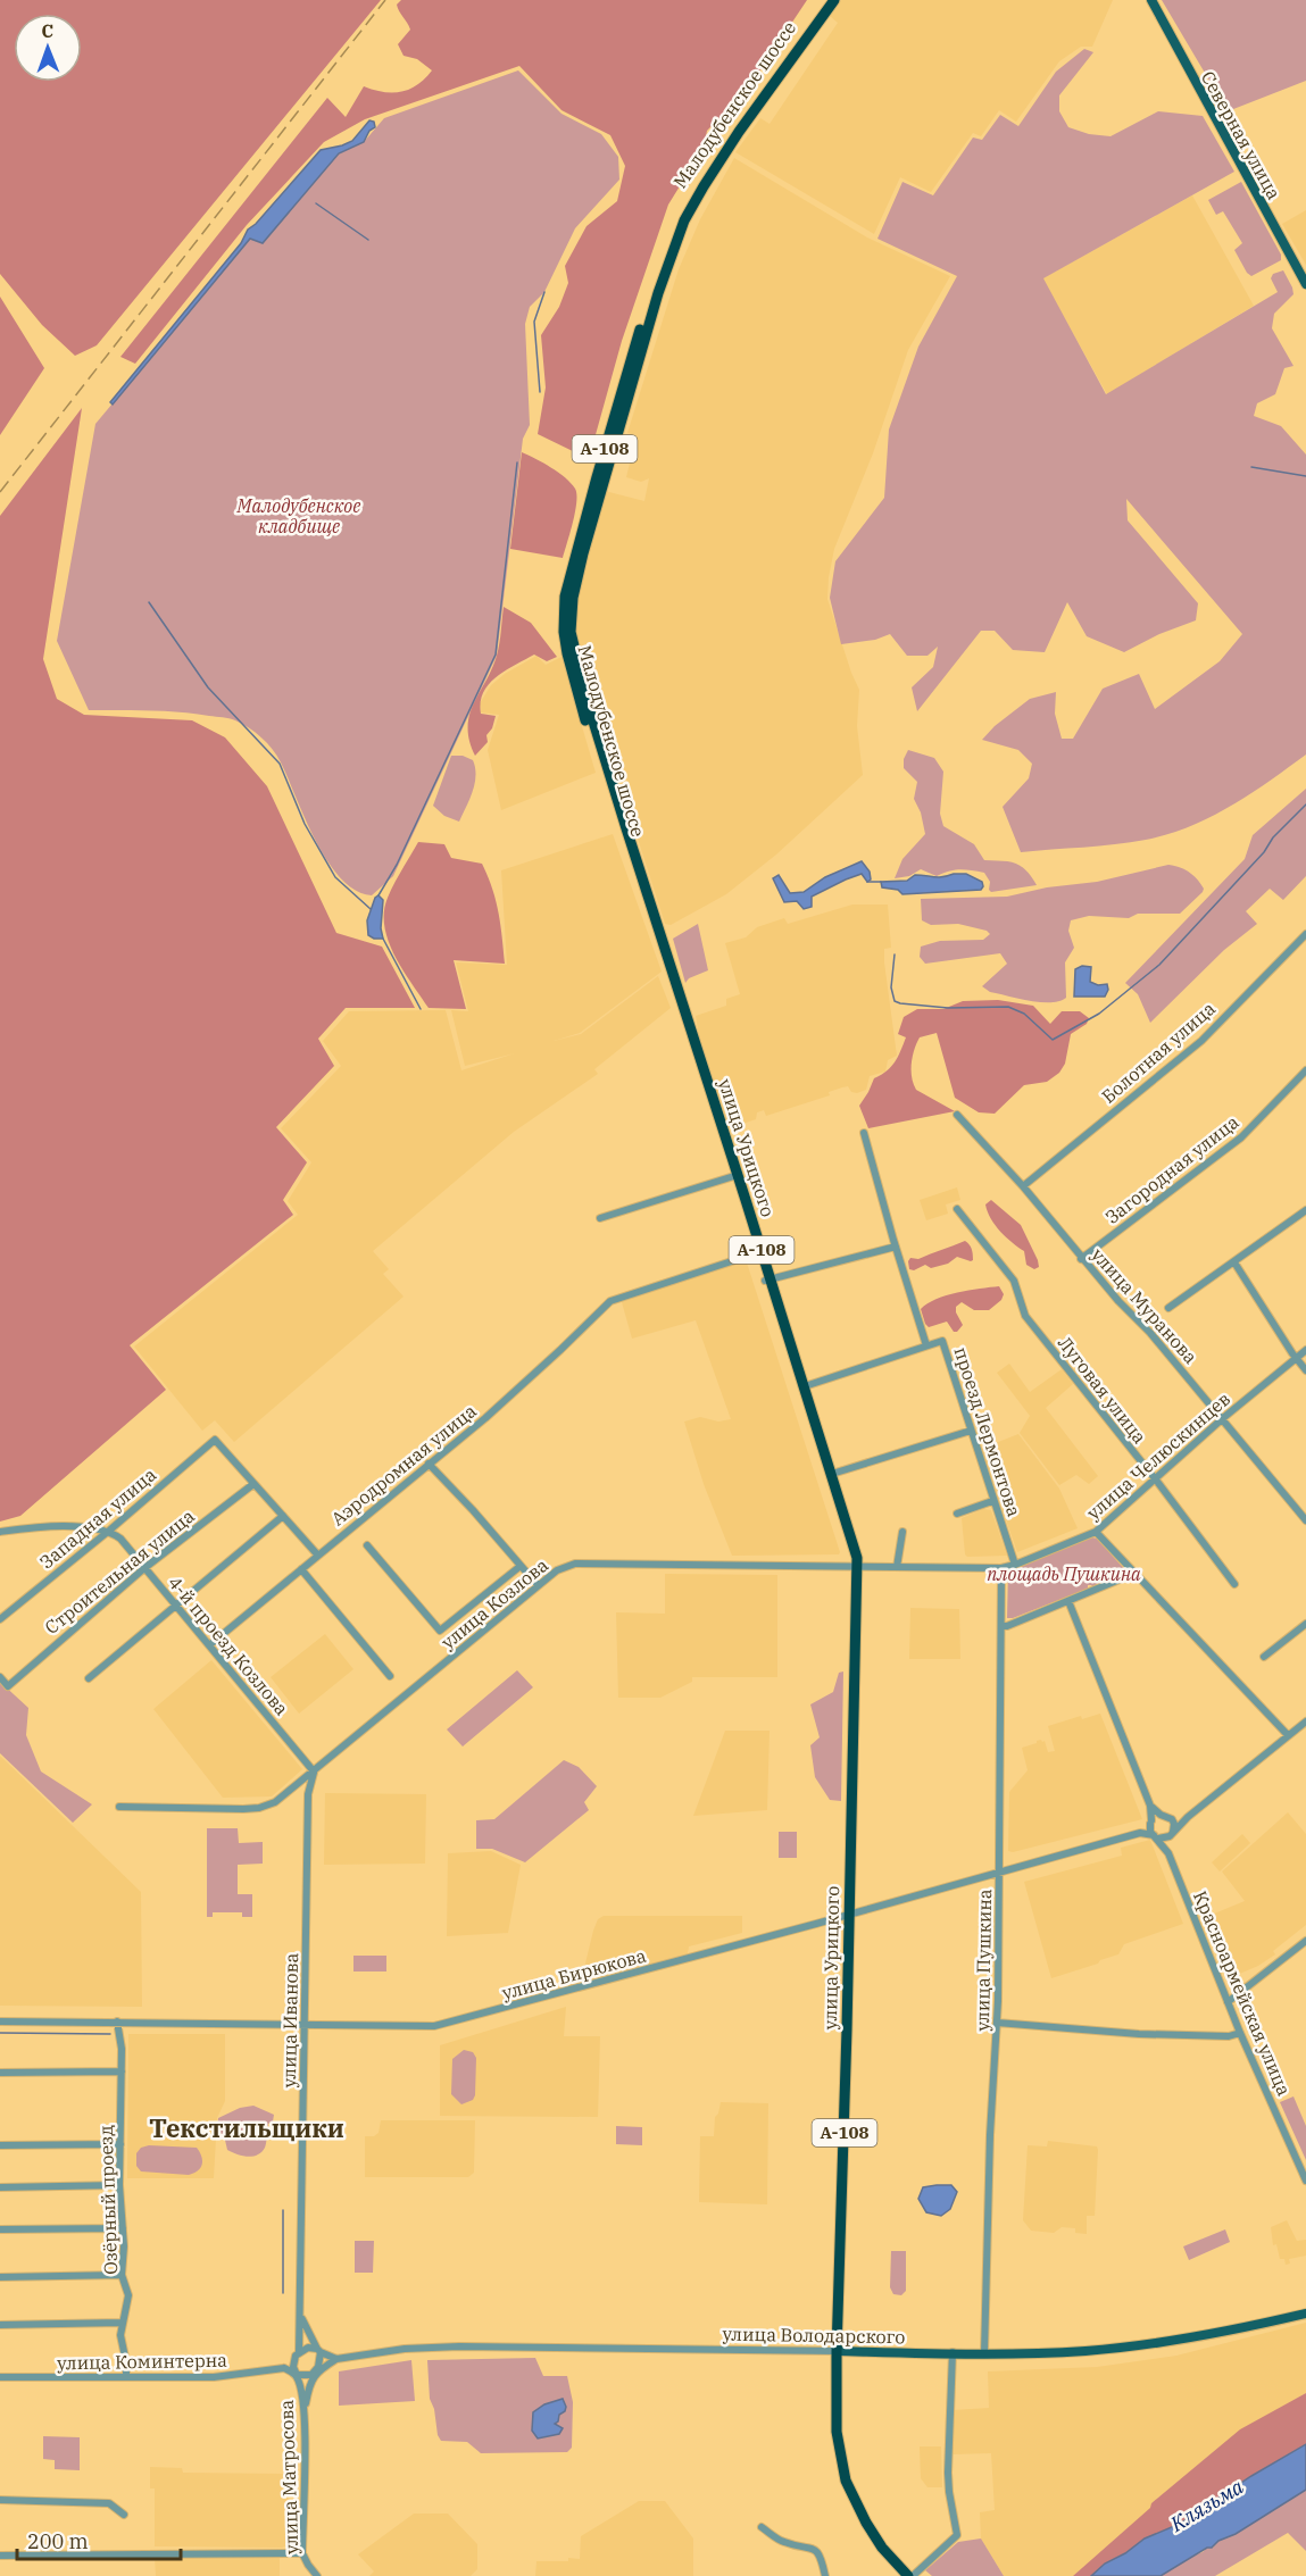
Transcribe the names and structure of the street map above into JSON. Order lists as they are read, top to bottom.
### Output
{
  "streets": {
    "highway": ["Малодубенское шоссе", "А-108", "улица Урицкого"],
    "main road": ["Северная улица", "улица Володарского"],
    "street": [
      "Болотная улица",
      "Загородная улица",
      "улица Муранова",
      "Луговая улица",
      "проезд Лермонтова",
      "улица Челюскинцев",
      "Аэродромная улица",
      "Западная улица",
      "Строительная улица",
      "улица Козлова",
      "4-й проезд Козлова",
      "улица Пушкина",
      "улица Бирюкова",
      "Красноармейская улица",
      "улица Иванова",
      "Озёрный проезд",
      "улица Коминтерна",
      "улица Матросова"
    ]
  },
  "crossings": [
    ["Малодубенское шоссе", "улица Урицкого"],
    ["А-108", "улица Урицкого"],
    ["А-108", "улица Володарского"],
    ["Болотная улица", "улица Муранова"],
    ["улица Урицкого", "улица Челюскинцев"],
    ["улица Урицкого", "Аэродромная улица"],
    ["улица Урицкого", "улица Козлова"],
    ["улица Урицкого", "улица Бирюкова"],
    ["улица Урицкого", "улица Володарского"],
    ["Загородная улица", "улица Муранова"],
    ["улица Муранова", "улица Челюскинцев"],
    ["Луговая улица", "улица Челюскинцев"],
    ["проезд Лермонтова", "улица Челюскинцев"],
    ["улица Челюскинцев", "улица Козлова"],
    ["улица Челюскинцев", "улица Пушкина"],
    ["Аэродромная улица", "4-й проезд Козлова"],
    ["Западная улица", "Строительная улица"],
    ["Западная улица", "4-й проезд Козлова"],
    ["Строительная улица", "4-й проезд Козлова"],
    ["улица Козлова", "4-й проезд Козлова"],
    ["улица Козлова", "улица Иванова"],
    ["4-й проезд Козлова", "улица Иванова"],
    ["улица Пушкина", "улица Бирюкова"],
    ["улица Пушкина", "улица Володарского"],
    ["улица Бирюкова", "улица Иванова"],
    ["улица Бирюкова", "Озёрный проезд"],
    ["улица Иванова", "улица Матросова"],
    ["Озёрный проезд", "улица Коминтерна"]
  ],
  "districts": ["Текстильщики"],
  "water": ["Клязьма"],
  "parks": ["Малодубенское кладбище", "площадь Пушкина"],
  "scale_bar": "200 m",
  "north": "top"
}
